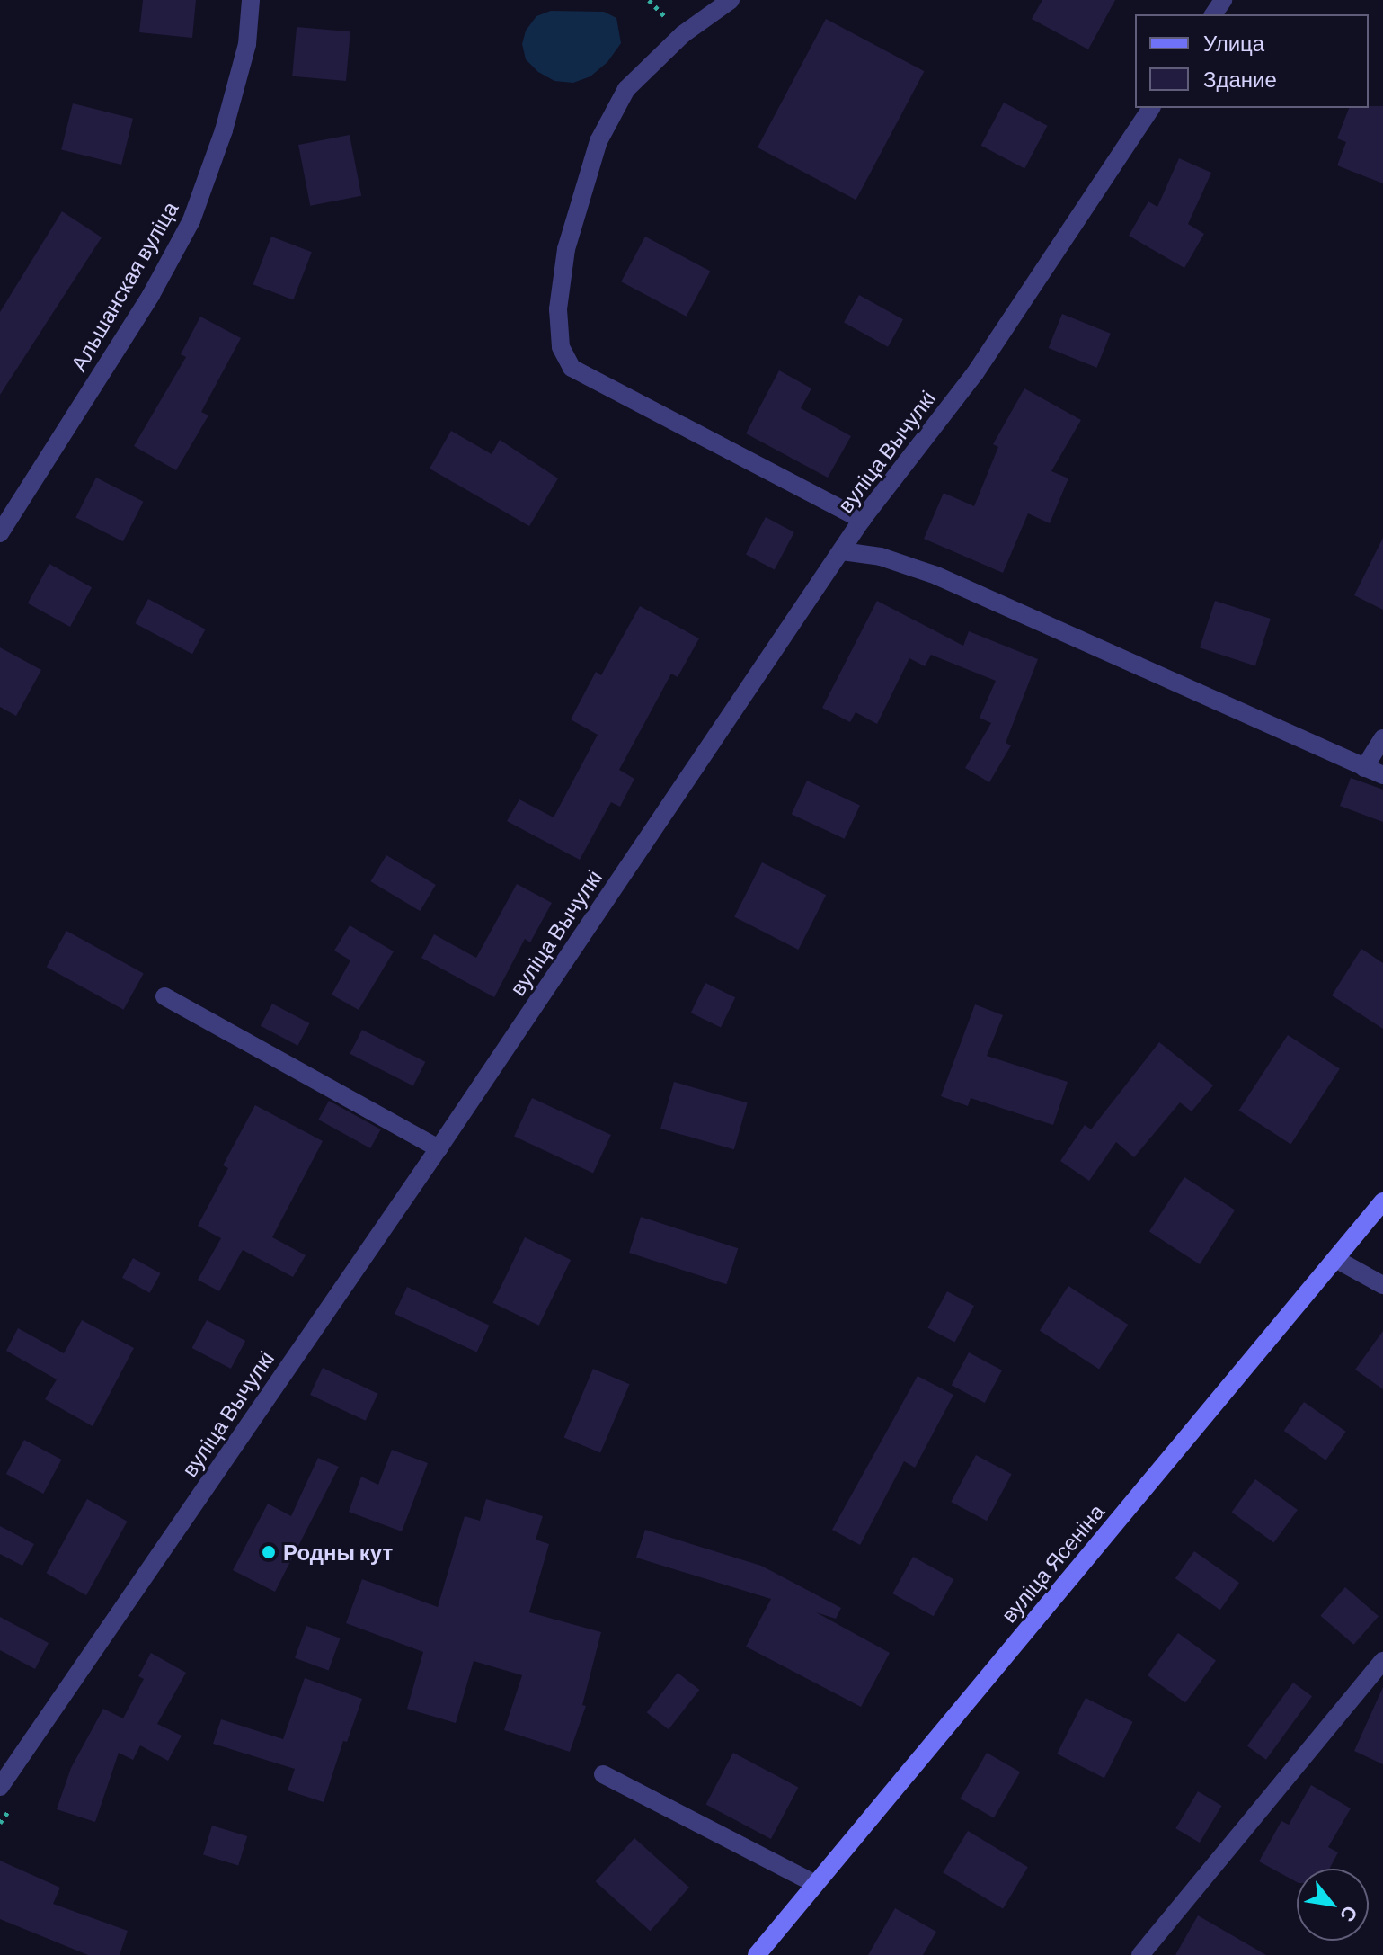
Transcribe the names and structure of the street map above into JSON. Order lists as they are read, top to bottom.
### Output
{
  "streets": {
    "street": ["Альшанская вуліца", "вуліца Вычулкі", "вуліца Ясеніна"]
  },
  "places": ["Родны кут"],
  "legend": ["Улица", "Здание"],
  "north": "bottom right"
}
